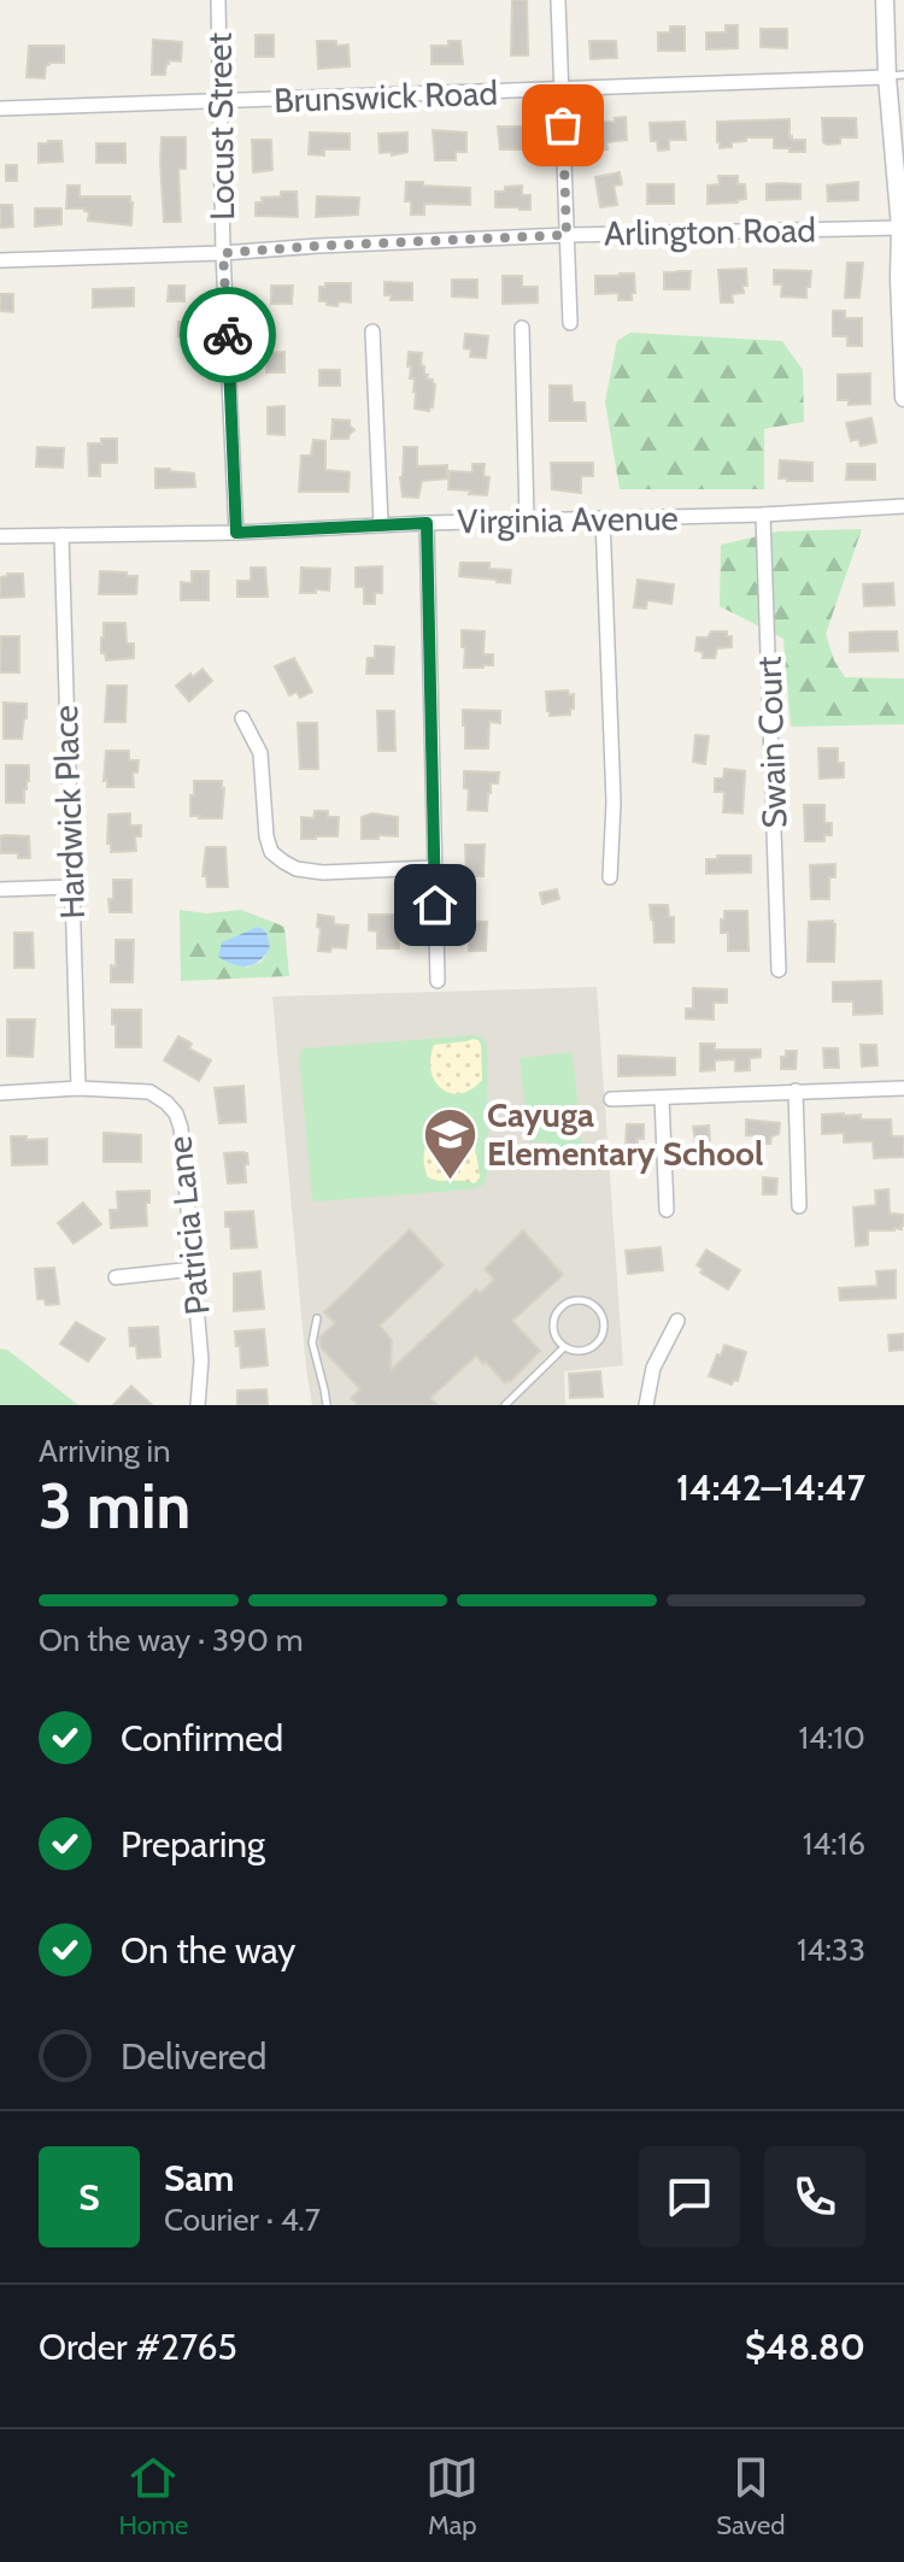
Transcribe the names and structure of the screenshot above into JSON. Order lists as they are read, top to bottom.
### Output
{
  "streets": {
    "street": [
      "Brunswick Road",
      "Locust Street",
      "Arlington Road",
      "Virginia Avenue",
      "Swain Court",
      "Hardwick Place",
      "Patricia Lane"
    ]
  },
  "crossings": [
    ["Brunswick Road", "Locust Street"],
    ["Locust Street", "Arlington Road"],
    ["Locust Street", "Virginia Avenue"],
    ["Virginia Avenue", "Swain Court"],
    ["Virginia Avenue", "Hardwick Place"],
    ["Hardwick Place", "Patricia Lane"]
  ],
  "places": {
    "school or university": ["Cayuga Elementary School"]
  },
  "page": {
    "heading": ["3 min", "Arriving in", "14:42–14:47"],
    "panel": [
      "Sam",
      "Courier · 4.7",
      "Order #2765",
      "$48.80"
    ],
    "bar": "On the way · 390 m",
    "list": [
      ["Confirmed", "14:10"],
      ["Preparing", "14:16"],
      ["On the way", "14:33"],
      "Delivered"
    ],
    "round": "S",
    "tabs": ["Home", "Map", "Saved"]
  }
}
